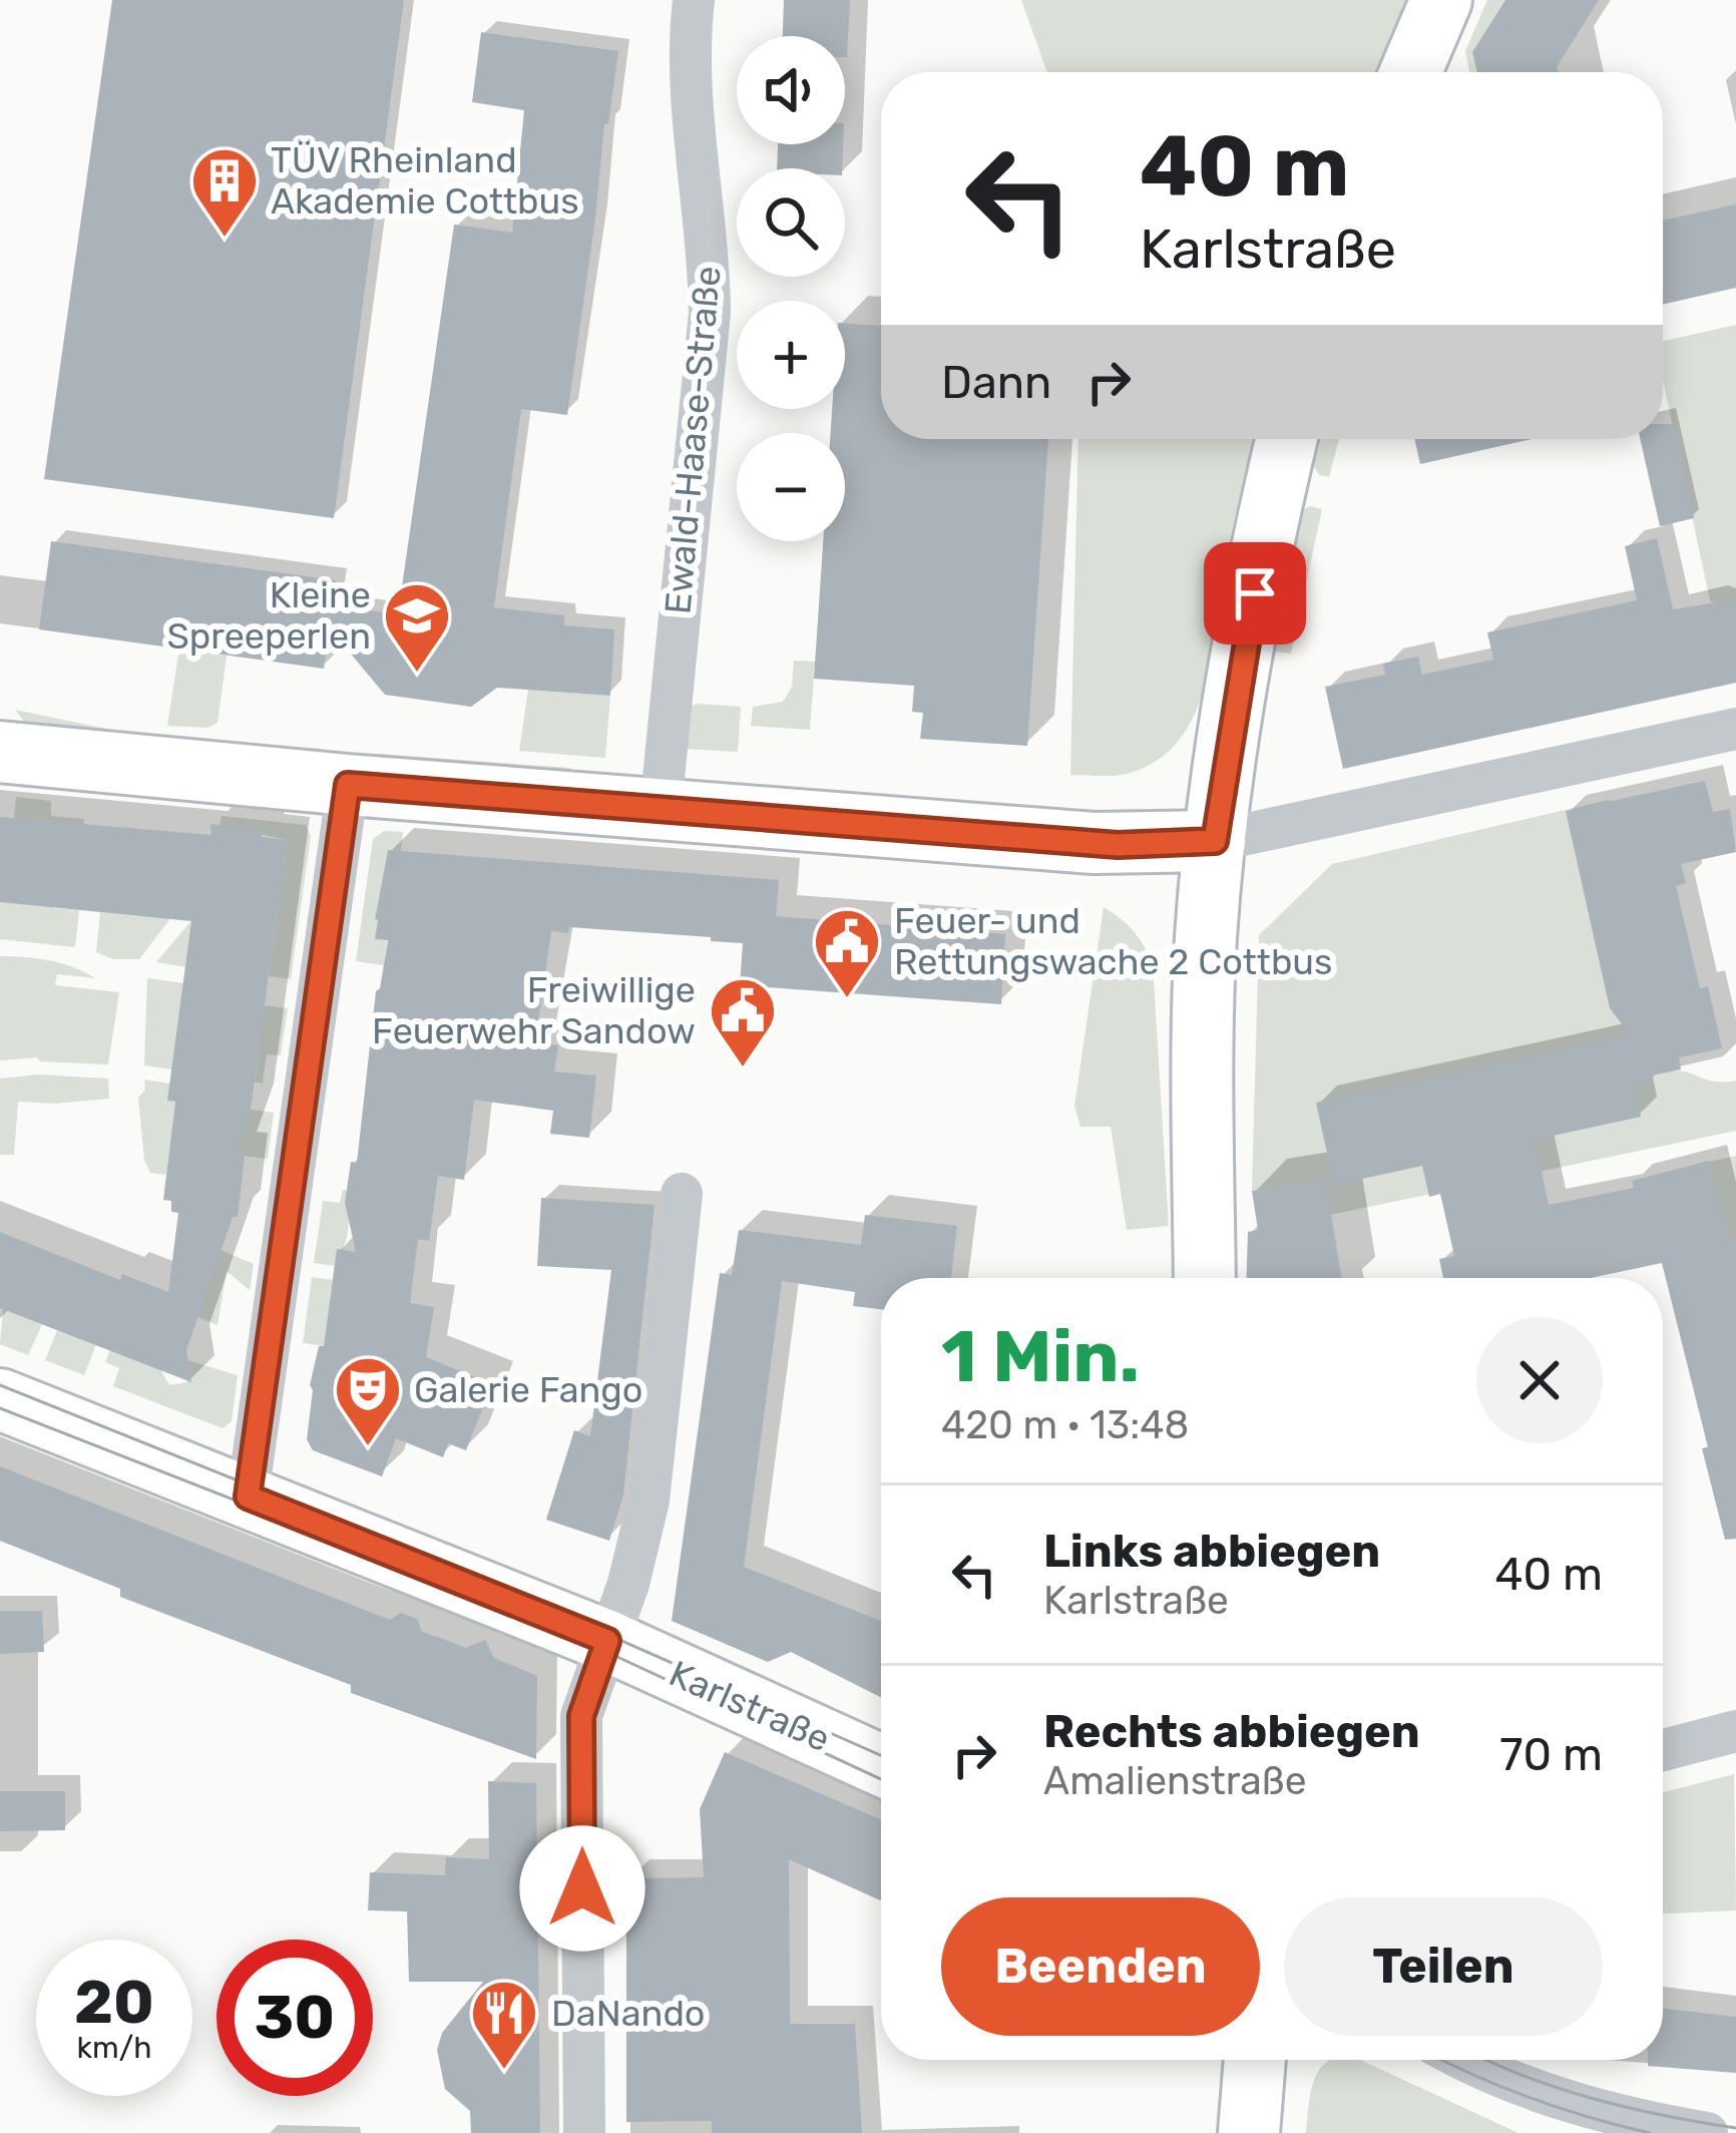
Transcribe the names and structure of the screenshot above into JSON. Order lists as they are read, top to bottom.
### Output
{
  "streets": {
    "street": ["Ewald-Haase-Straße", "Karlstraße"]
  },
  "places": {
    "building": ["TÜV Rheinland Akademie Cottbus"],
    "school or university": ["Kleine Spreeperlen"],
    "public building": ["Feuer- und Rettungswache 2 Cottbus", "Freiwillige Feuerwehr Sandow"],
    "theatre": ["Galerie Fango"],
    "restaurant": ["DaNando"]
  },
  "page": {
    "map_buttons": ["+", "−"],
    "turn": ["40 m", "Karlstraße"],
    "then": "Dann",
    "heading": ["1 Min.", "420 m · 13:48"],
    "list": [
      {
        "name": "Links abbiegen",
        "note": "Karlstraße",
        "value": "40 m"
      },
      {
        "name": "Rechts abbiegen",
        "note": "Amalienstraße",
        "value": "70 m"
      }
    ],
    "buttons": ["Beenden", "Teilen"],
    "speed": "20 km/h",
    "limit": "30"
  }
}
